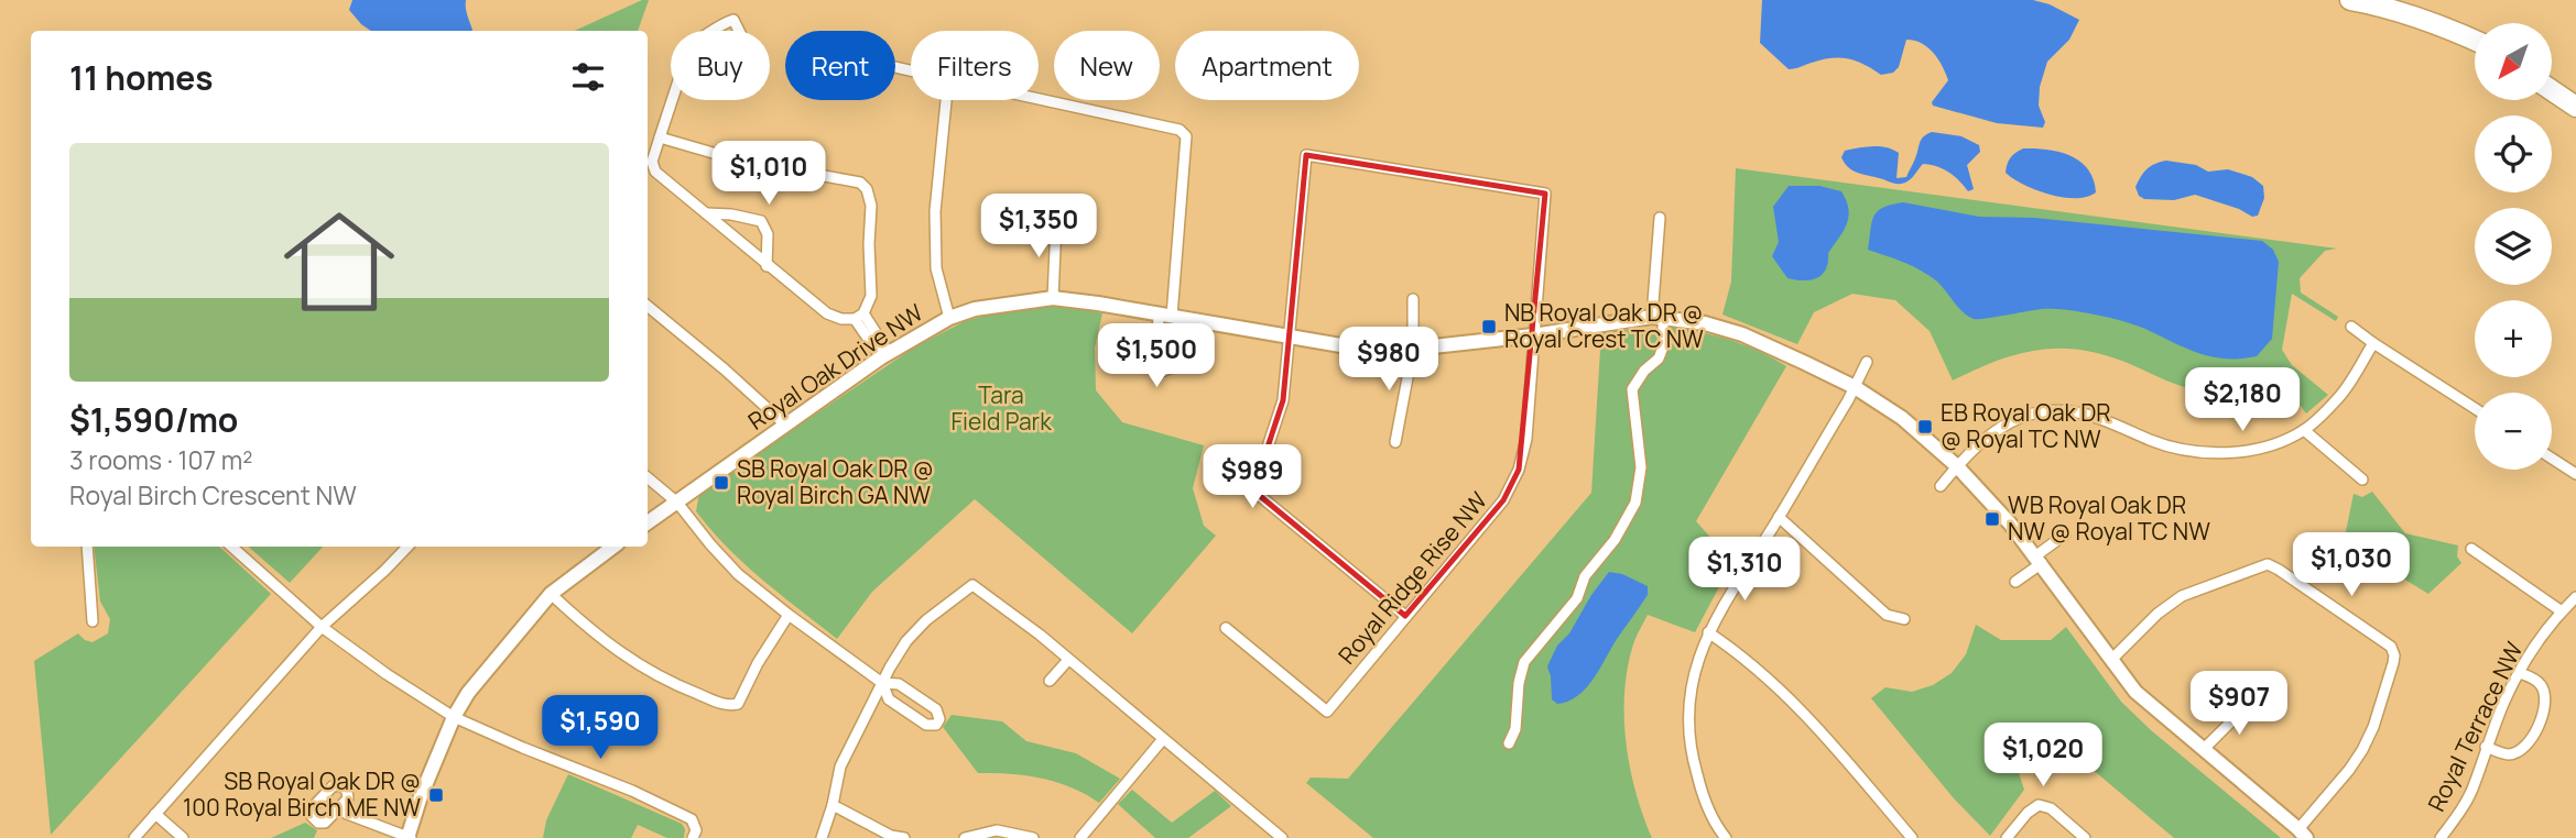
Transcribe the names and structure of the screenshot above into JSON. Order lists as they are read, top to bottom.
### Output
{
  "streets": {
    "street": ["Royal Oak Drive NW", "Royal Ridge Rise NW", "Royal Terrace NW"]
  },
  "crossings": [
    ["Royal Oak Drive NW", "Royal Ridge Rise NW"]
  ],
  "parks": ["Tara Field Park"],
  "places": {
    "transit": [
      "NB Royal Oak DR @ Royal Crest TC NW",
      "EB Royal Oak DR @ Royal TC NW",
      "SB Royal Oak DR @ Royal Birch GA NW",
      "WB Royal Oak DR NW @ Royal TC NW",
      "SB Royal Oak DR @ 100 Royal Birch ME NW"
    ]
  },
  "north": "bottom left",
  "page": {
    "map_buttons": ["+", "−"],
    "chip": [
      "Buy",
      "Rent",
      "Filters",
      "New",
      "Apartment"
    ],
    "heading": "11 homes",
    "list": [
      {
        "name": "$1,590/mo",
        "note": "3 rooms · 107 m² · Royal Birch Crescent NW"
      }
    ],
    "price": [
      "$1,010",
      "$1,350",
      "$1,500",
      "$980",
      "$2,180",
      "$989",
      "$1,030",
      "$1,310",
      "$907",
      "$1,590",
      "$1,020"
    ]
  }
}
